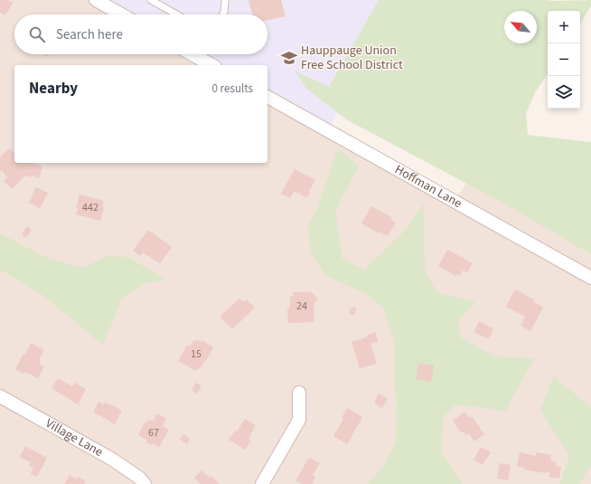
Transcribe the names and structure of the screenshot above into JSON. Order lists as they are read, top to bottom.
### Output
{
  "streets": {
    "street": ["Hoffman Lane", "Village Lane"]
  },
  "places": {
    "school or university": ["Hauppauge Union Free School District"]
  },
  "house_numbers": [
    "442",
    "24",
    "15",
    "67"
  ],
  "north": "top left",
  "page": {
    "map_buttons": ["+", "−"],
    "search": "Search here",
    "heading": ["Nearby", "0 results"]
  }
}
